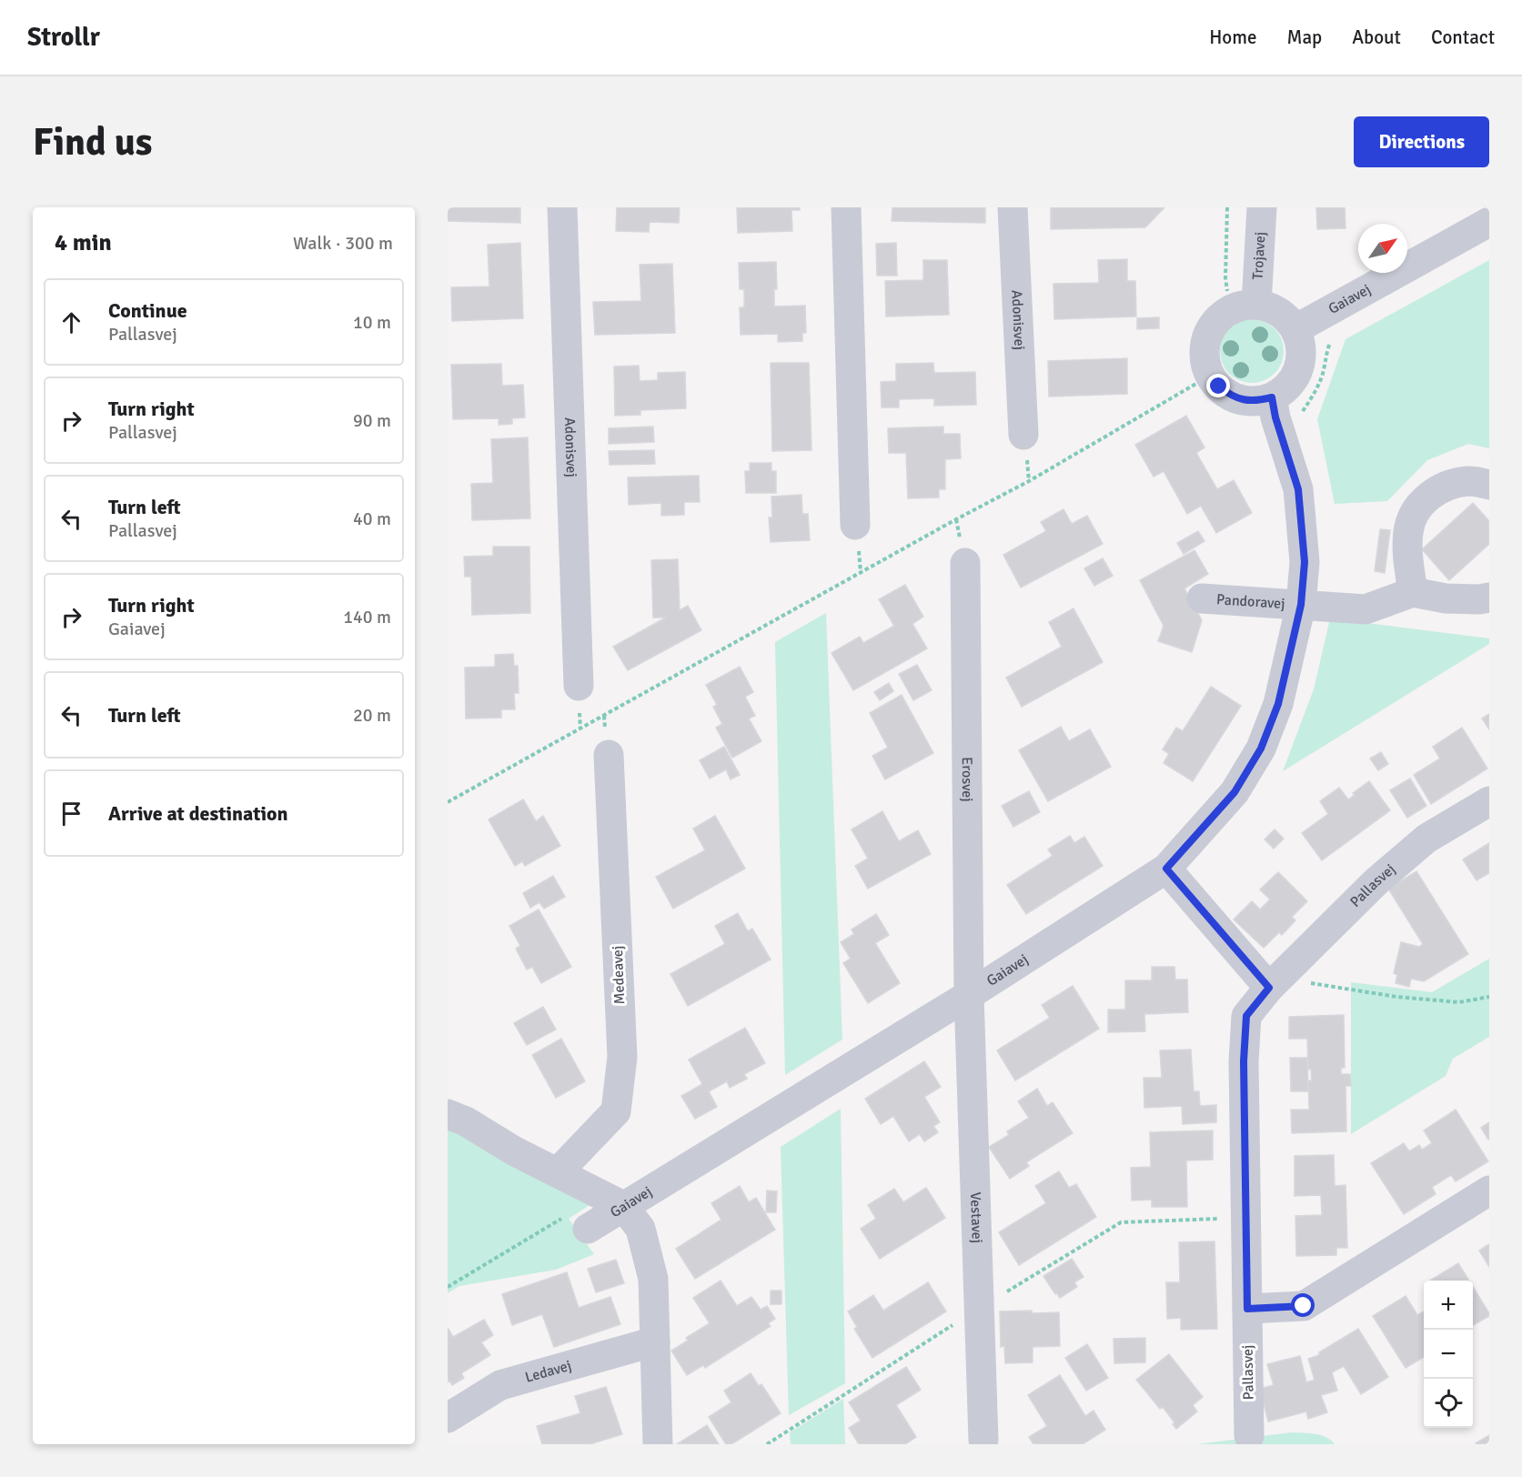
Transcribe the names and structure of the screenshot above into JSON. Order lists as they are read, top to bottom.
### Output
{
  "streets": {
    "street": [
      "Trojavej",
      "Gaiavej",
      "Adonisvej",
      "Pandoravej",
      "Erosvej",
      "Pallasvej",
      "Medeavej",
      "Vestavej",
      "Ledavej"
    ]
  },
  "crossings": [
    ["Trojavej", "Gaiavej"],
    ["Gaiavej", "Pandoravej"],
    ["Gaiavej", "Erosvej"],
    ["Gaiavej", "Vestavej"],
    ["Erosvej", "Vestavej"]
  ],
  "north": "top right",
  "page": {
    "header": "Strollr",
    "nav": [
      "Home",
      "Map",
      "About",
      "Contact"
    ],
    "buttons": "Directions",
    "title": "Find us",
    "heading": ["4 min", "Walk · 300 m"],
    "list": [
      ["Continue", "Pallasvej", "10 m"],
      ["Turn right", "Pallasvej", "90 m"],
      ["Turn left", "Pallasvej", "40 m"],
      ["Turn right", "Gaiavej", "140 m"],
      ["Turn left", "20 m"],
      "Arrive at destination"
    ],
    "map_buttons": ["+", "−"]
  }
}
